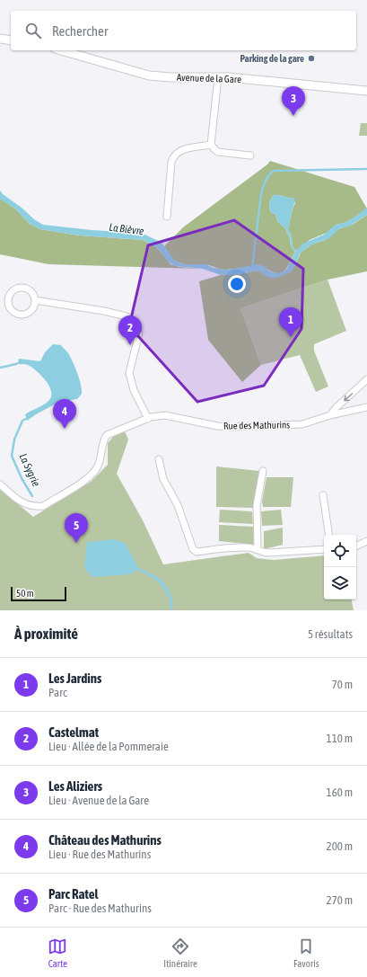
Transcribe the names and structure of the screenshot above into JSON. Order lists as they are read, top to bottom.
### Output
{
  "streets": {
    "street": ["Avenue de la Gare", "Rue des Mathurins"]
  },
  "water": ["La Bièvre", "La Sygrie"],
  "places": ["Parking de la gare"],
  "scale_bar": "50 m",
  "page": {
    "search": "Rechercher",
    "pins": [
      "3",
      "1",
      "2",
      "4",
      "5"
    ],
    "scale": "50 m",
    "heading": ["À proximité", "5 résultats"],
    "list": [
      {
        "mark": "1",
        "name": "Les Jardins",
        "note": "Parc",
        "value": "70 m"
      },
      {
        "mark": "2",
        "name": "Castelmat",
        "note": "Lieu · Allée de la Pommeraie",
        "value": "110 m"
      },
      {
        "mark": "3",
        "name": "Les Aliziers",
        "note": "Lieu · Avenue de la Gare",
        "value": "160 m"
      },
      {
        "mark": "4",
        "name": "Château des Mathurins",
        "note": "Lieu · Rue des Mathurins",
        "value": "200 m"
      },
      {
        "mark": "5",
        "name": "Parc Ratel",
        "note": "Parc · Rue des Mathurins",
        "value": "270 m"
      }
    ],
    "nav": ["Carte", "Itinéraire", "Favoris"]
  }
}
